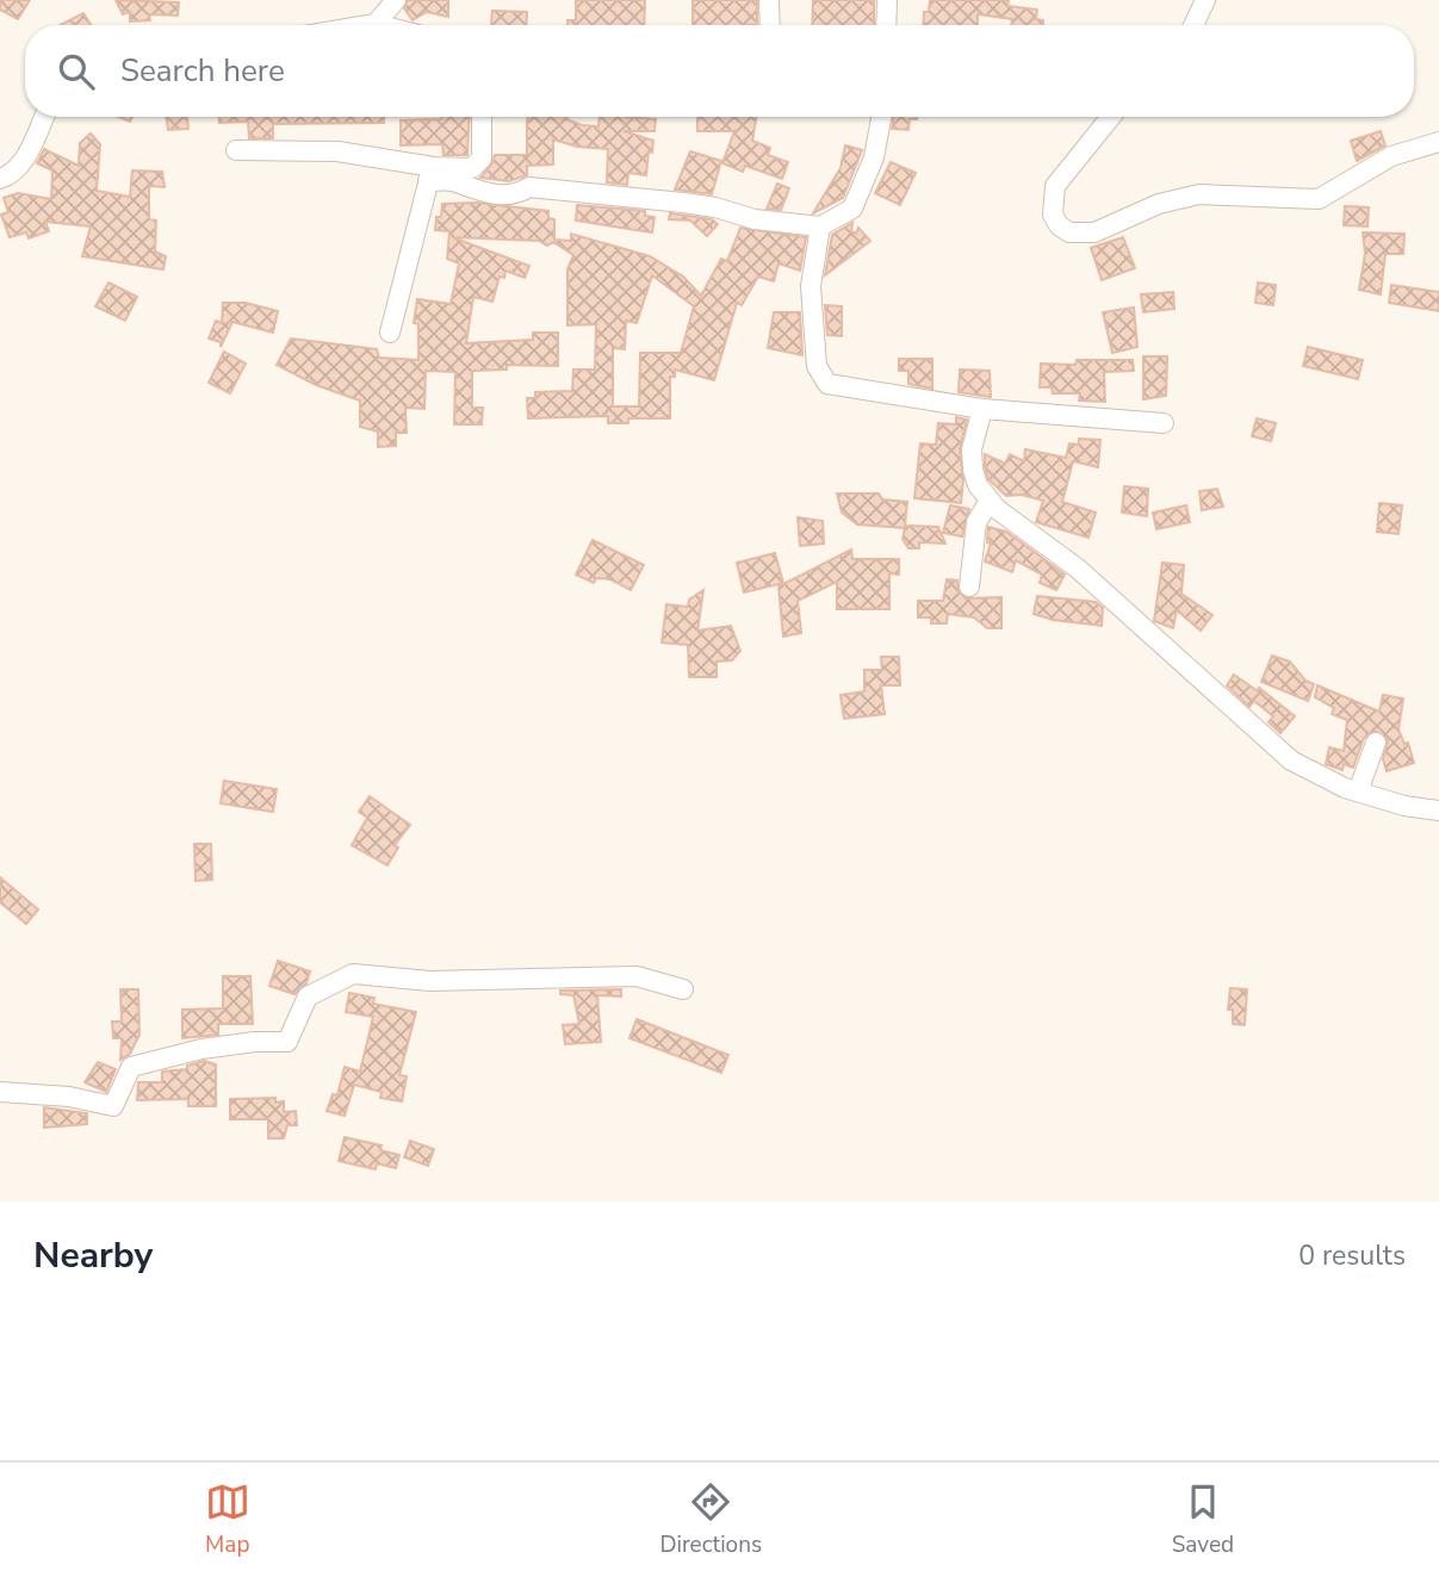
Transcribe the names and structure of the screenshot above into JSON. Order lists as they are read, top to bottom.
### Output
{
  "page": {
    "search": "Search here",
    "heading": ["Nearby", "0 results"],
    "nav": ["Map", "Directions", "Saved"]
  }
}
